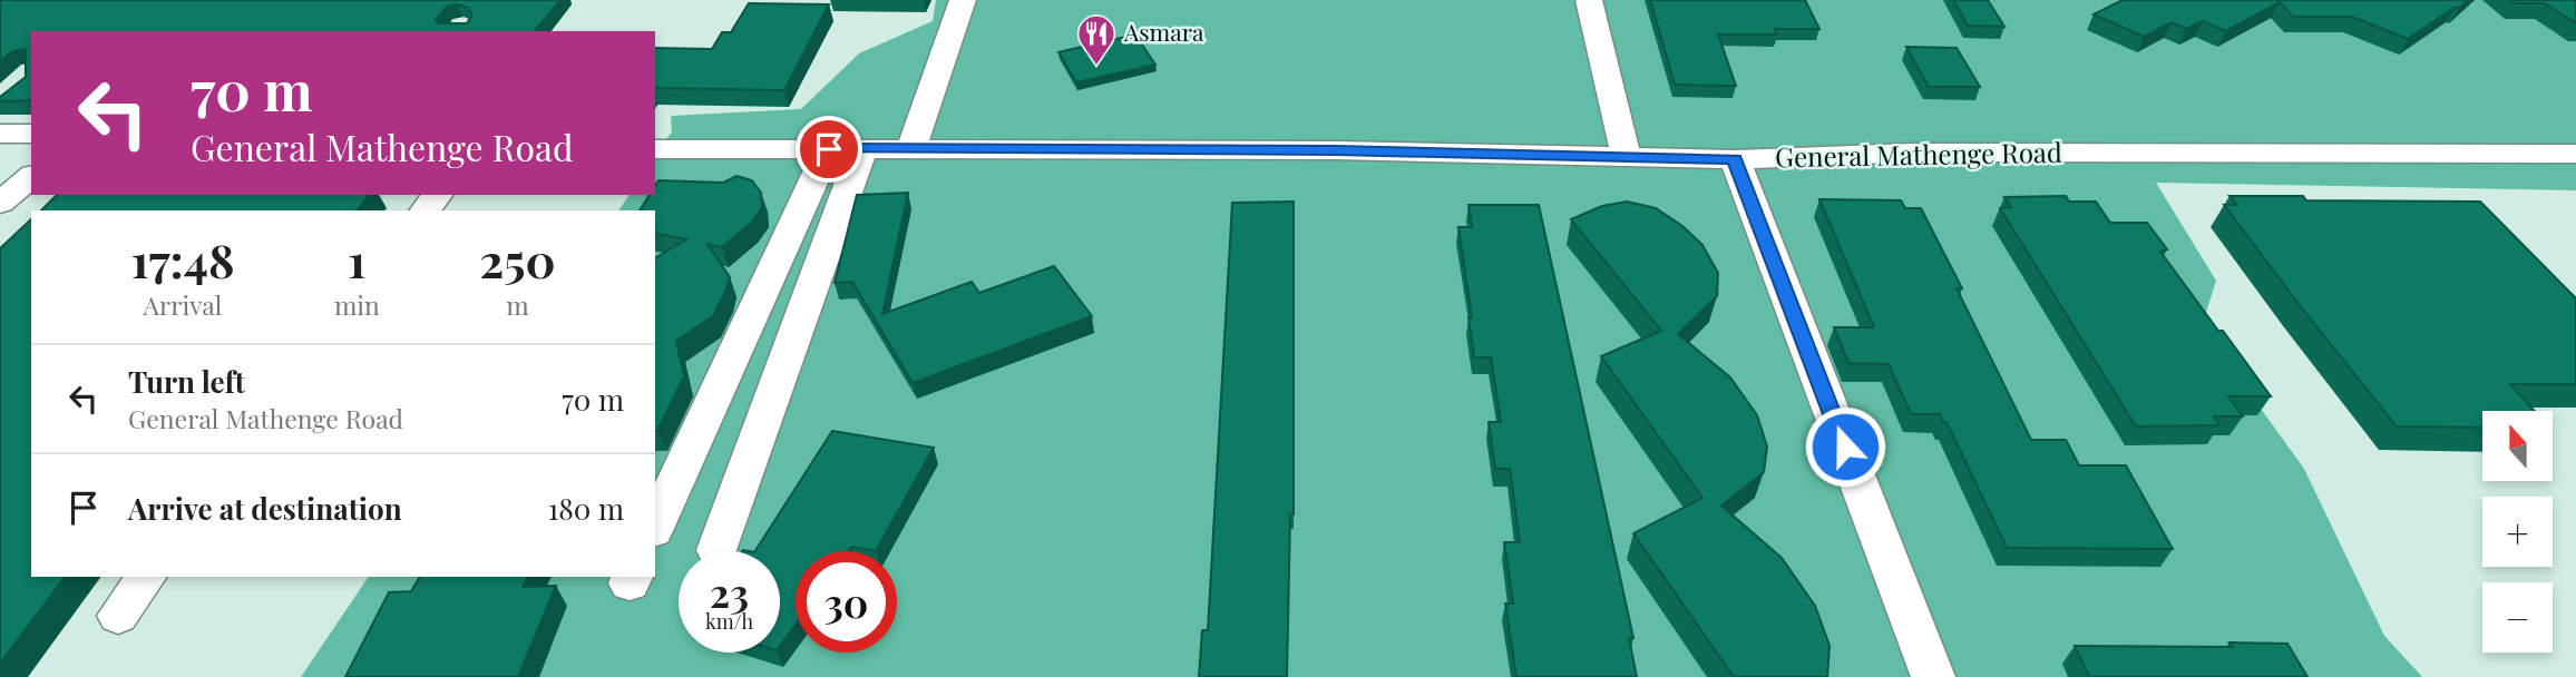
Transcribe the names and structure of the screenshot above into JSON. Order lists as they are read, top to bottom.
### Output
{
  "streets": {
    "street": ["General Mathenge Road"]
  },
  "places": {
    "restaurant": ["Asmara"]
  },
  "north": "top",
  "page": {
    "turn": ["70 m", "General Mathenge Road"],
    "eta": [
      "17:48",
      "Arrival",
      "1",
      "min",
      "250",
      "m"
    ],
    "list": [
      {
        "name": "Turn left",
        "note": "General Mathenge Road",
        "value": "70 m"
      },
      {
        "name": "Arrive at destination",
        "value": "180 m"
      }
    ],
    "map_buttons": ["+", "−"],
    "speed": "23 km/h",
    "limit": "30"
  }
}
